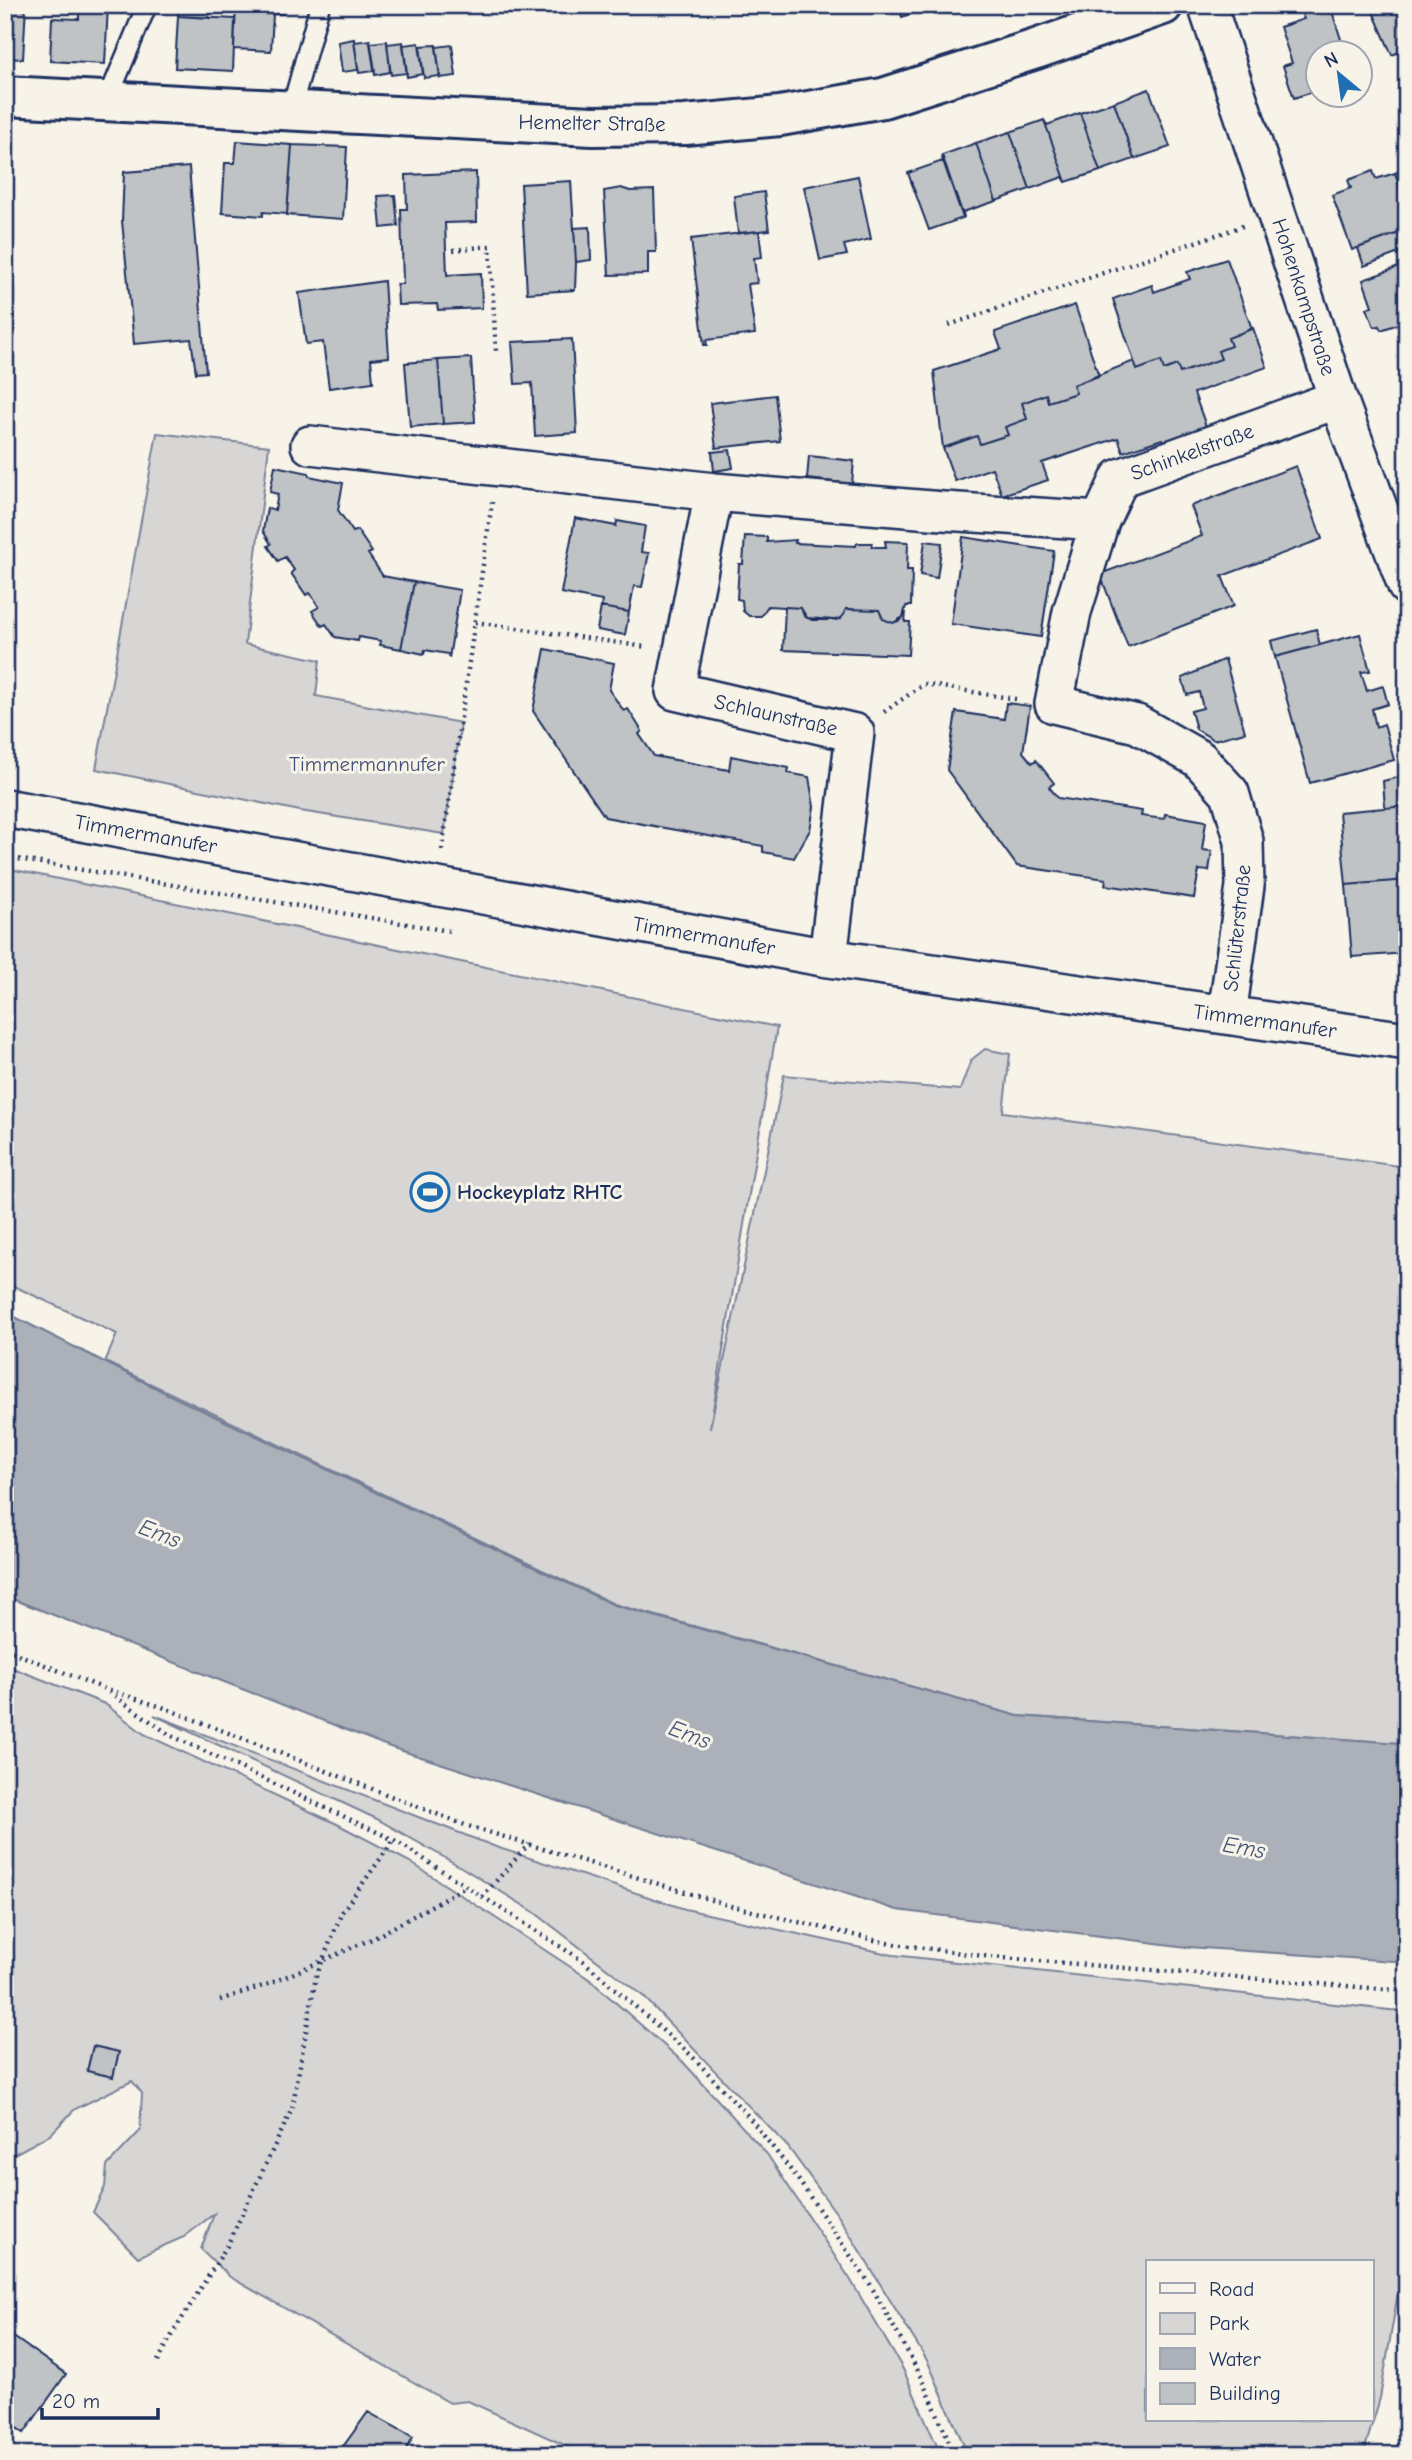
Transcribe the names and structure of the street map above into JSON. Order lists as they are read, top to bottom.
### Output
{
  "streets": {
    "main road": ["Hemelter Straße"],
    "street": [
      "Hohenkampstraße",
      "Schinkelstraße",
      "Schlaunstraße",
      "Timmermanufer",
      "Schlüterstraße"
    ]
  },
  "crossings": [
    ["Hohenkampstraße", "Schinkelstraße"],
    ["Schinkelstraße", "Schlüterstraße"],
    ["Schlaunstraße", "Timmermanufer"],
    ["Timmermanufer", "Schlüterstraße"]
  ],
  "water": ["Ems"],
  "parks": ["Timmermannufer"],
  "places": {
    "sports": ["Hockeyplatz RHTC"]
  },
  "legend": [
    "Road",
    "Park",
    "Water",
    "Building"
  ],
  "scale_bar": "20 m",
  "north": "top left"
}
